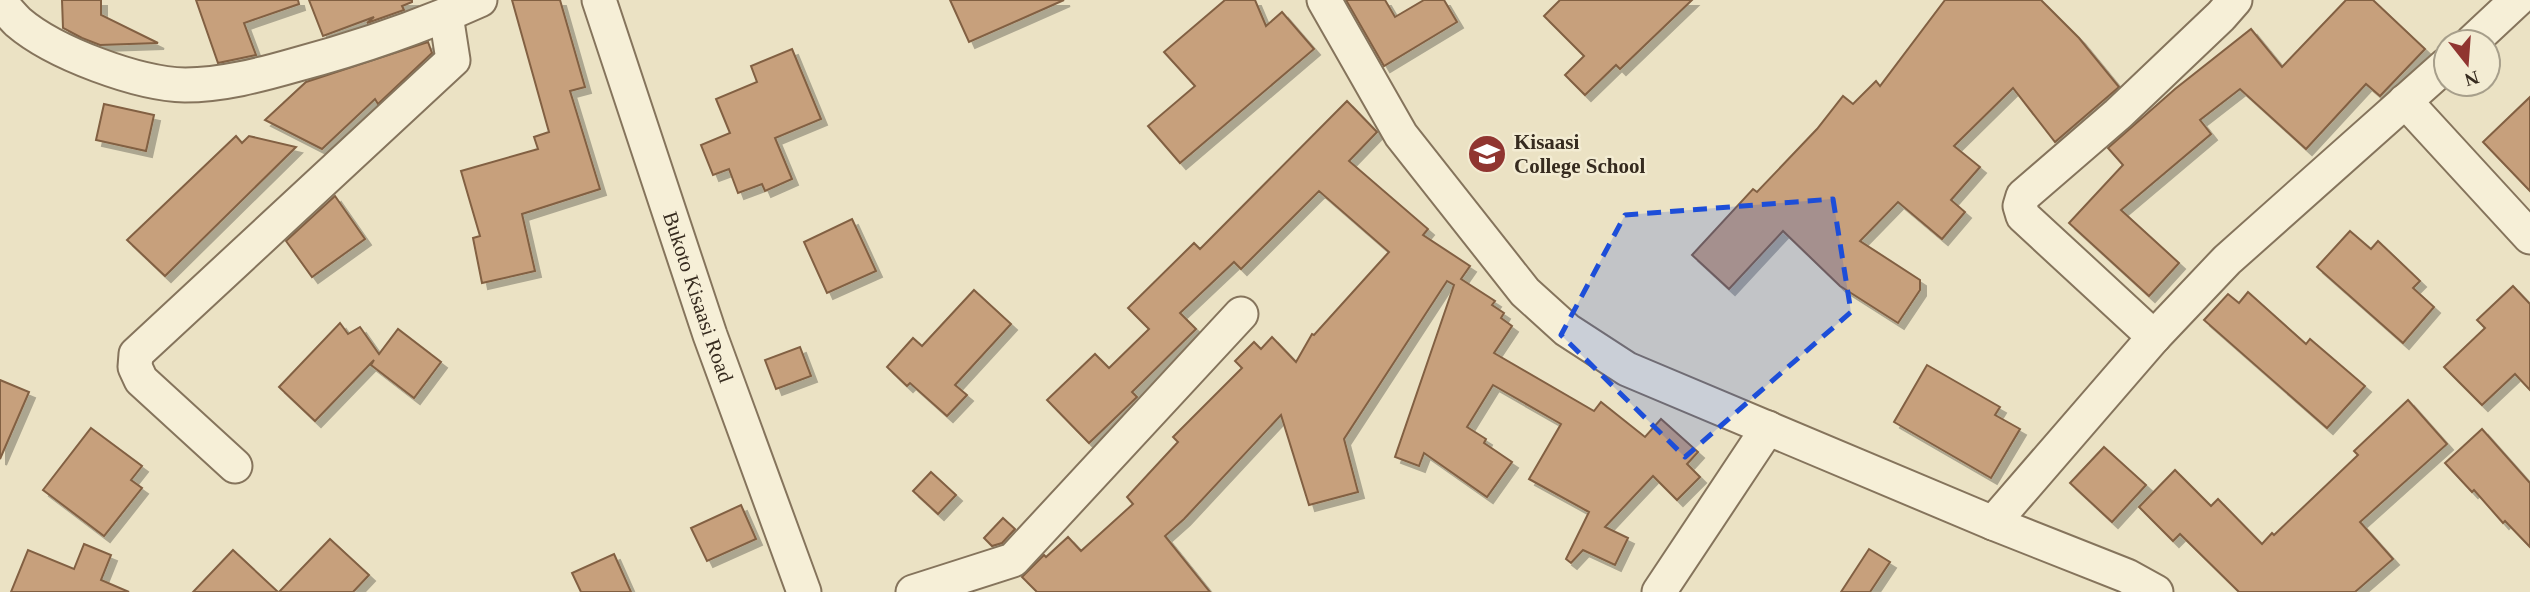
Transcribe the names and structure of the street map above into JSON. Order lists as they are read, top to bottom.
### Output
{
  "streets": {
    "street": ["Bukoto Kisaasi Road"]
  },
  "places": {
    "school or university": ["Kisaasi College School"]
  },
  "north": "bottom"
}
